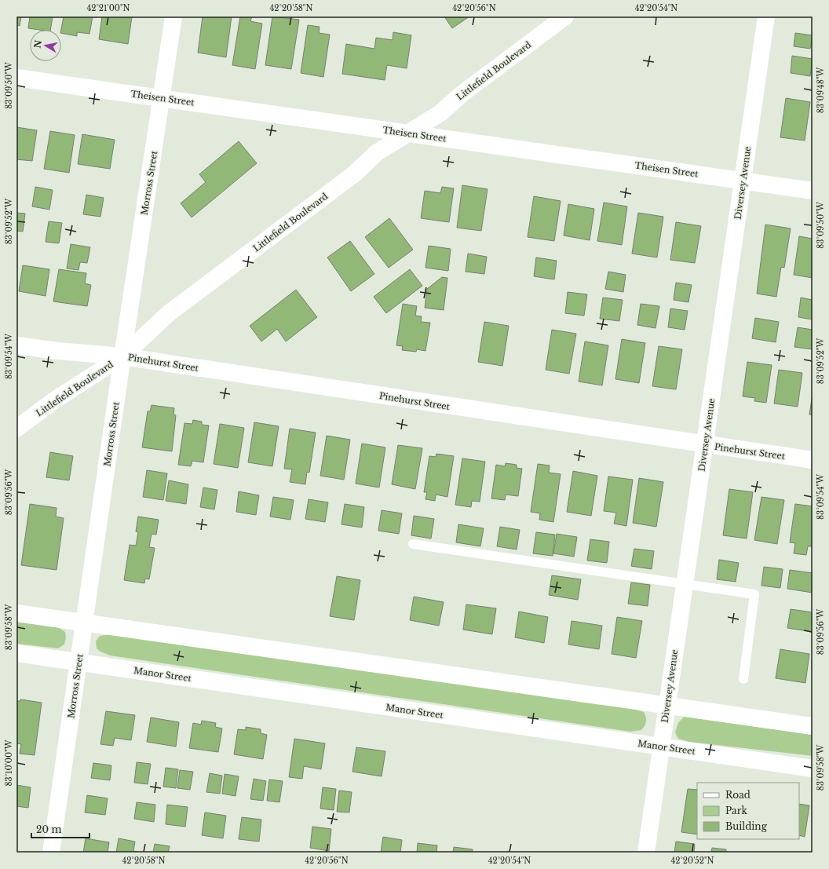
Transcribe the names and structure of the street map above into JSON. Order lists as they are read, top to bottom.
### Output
{
  "streets": {
    "street": [
      "Littlefield Boulevard",
      "Theisen Street",
      "Morross Street",
      "Diversey Avenue",
      "Pinehurst Street",
      "Manor Street"
    ]
  },
  "crossings": [
    ["Littlefield Boulevard", "Theisen Street"],
    ["Littlefield Boulevard", "Morross Street"],
    ["Littlefield Boulevard", "Pinehurst Street"],
    ["Theisen Street", "Morross Street"],
    ["Theisen Street", "Diversey Avenue"],
    ["Morross Street", "Pinehurst Street"],
    ["Morross Street", "Manor Street"],
    ["Diversey Avenue", "Pinehurst Street"],
    ["Diversey Avenue", "Manor Street"]
  ],
  "legend": ["Road", "Park", "Building"],
  "scale_bar": "20 m",
  "north": "left",
  "coordinates": [
    "42°21'00\"N",
    "42°20'58\"N",
    "42°20'56\"N",
    "42°20'54\"N",
    "83°09'50\"W",
    "83°09'48\"W",
    "83°09'52\"W",
    "83°09'54\"W",
    "83°09'56\"W",
    "83°09'58\"W",
    "83°10'00\"W",
    "42°20'52\"N"
  ]
}
